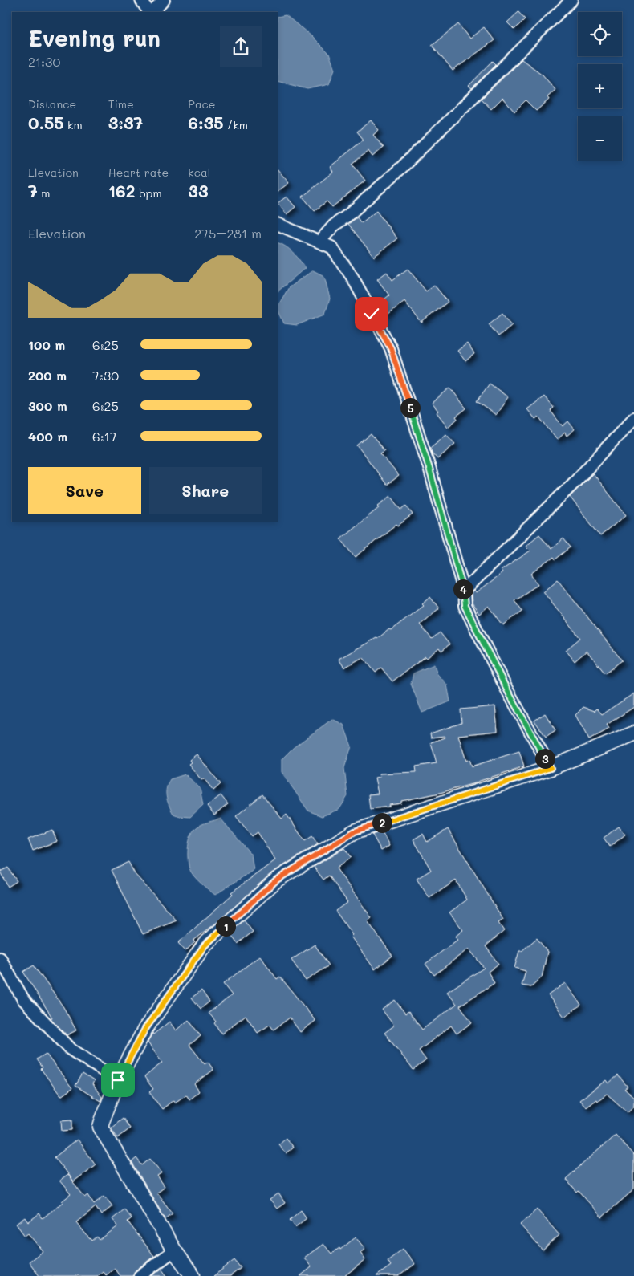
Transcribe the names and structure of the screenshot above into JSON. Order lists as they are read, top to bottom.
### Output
{
  "page": {
    "map_buttons": ["+", "−"],
    "heading": ["Evening run", "21:30"],
    "stats": [
      ["Distance", "0.55 km"],
      ["Time", "3:37"],
      ["Pace", "6:35 /km"],
      ["Elevation", "7 m"],
      ["Heart rate", "162 bpm"],
      ["kcal", "33"]
    ],
    "chart": ["Elevation", "275–281 m"],
    "list": [
      {
        "name": "100 m",
        "note": "6:25"
      },
      {
        "name": "200 m",
        "note": "7:30"
      },
      {
        "name": "300 m",
        "note": "6:25"
      },
      {
        "name": "400 m",
        "note": "6:17"
      }
    ],
    "pins": [
      "5",
      "4",
      "3",
      "2",
      "1"
    ],
    "buttons": ["Save", "Share"]
  }
}
